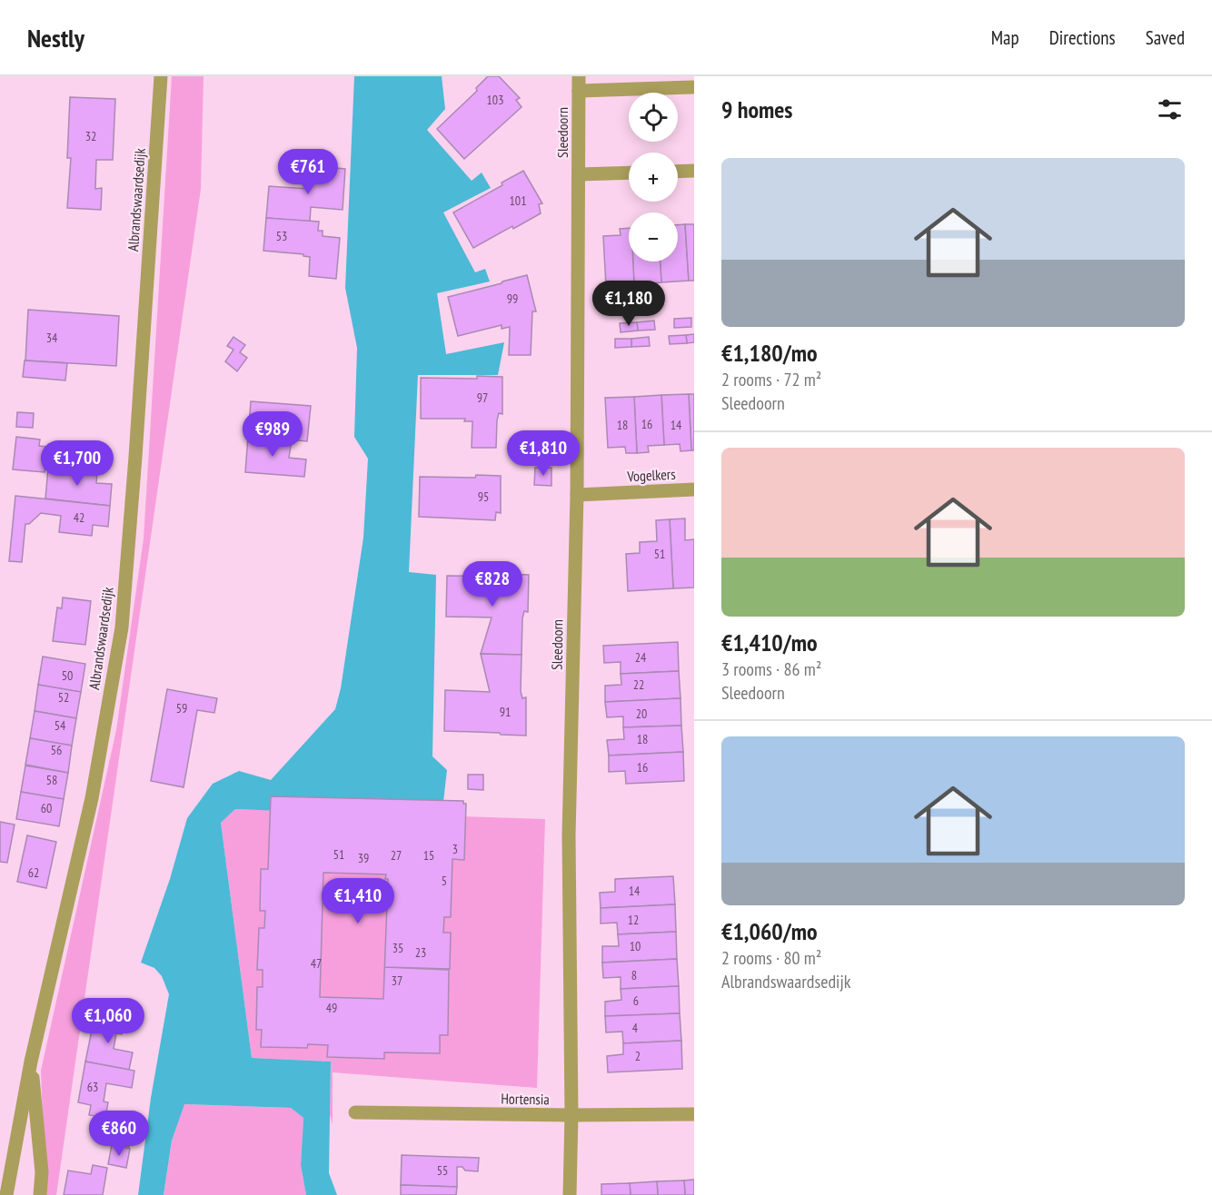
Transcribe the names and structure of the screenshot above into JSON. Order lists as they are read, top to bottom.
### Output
{
  "streets": {
    "street": [
      "Sleedoorn",
      "Albrandswaardsedijk",
      "Vogelkers",
      "Hortensia"
    ]
  },
  "crossings": [
    ["Sleedoorn", "Vogelkers"],
    ["Sleedoorn", "Hortensia"]
  ],
  "house_numbers": [
    "103",
    "32",
    "101",
    "53",
    "99",
    "34",
    "97",
    "16",
    "18",
    "14",
    "95",
    "42",
    "51",
    "24",
    "50",
    "22",
    "52",
    "59",
    "91",
    "20",
    "54",
    "18",
    "56",
    "16",
    "58",
    "60",
    "3",
    "51",
    "27",
    "15",
    "39",
    "62",
    "5",
    "14",
    "12",
    "10",
    "35",
    "23",
    "47",
    "8",
    "37",
    "6",
    "49",
    "4",
    "2",
    "63",
    "55"
  ],
  "page": {
    "header": "Nestly",
    "nav": ["Map", "Directions", "Saved"],
    "heading": "9 homes",
    "map_buttons": ["+", "−"],
    "list": [
      {
        "name": "€1,180/mo",
        "note": "2 rooms · 72 m² · Sleedoorn"
      },
      {
        "name": "€1,410/mo",
        "note": "3 rooms · 86 m² · Sleedoorn"
      },
      {
        "name": "€1,060/mo",
        "note": "2 rooms · 80 m² · Albrandswaardsedijk"
      }
    ],
    "price": [
      "€761",
      "€1,180",
      "€989",
      "€1,810",
      "€1,700",
      "€828",
      "€1,410",
      "€1,060",
      "€860"
    ]
  }
}
